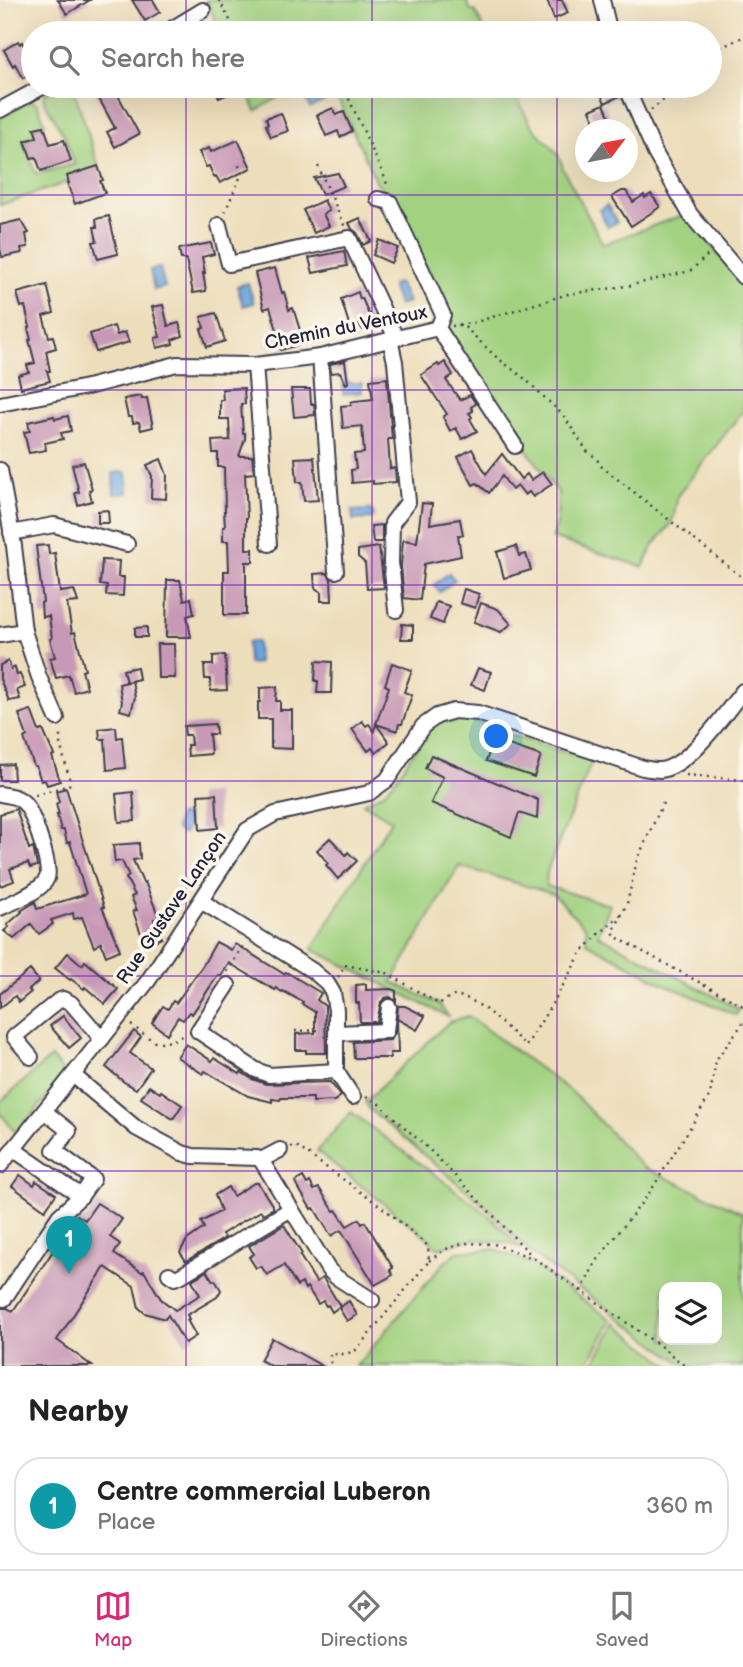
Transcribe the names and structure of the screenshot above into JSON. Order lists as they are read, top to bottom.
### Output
{
  "streets": {
    "street": ["Chemin du Ventoux", "Rue Gustave Lançon"]
  },
  "north": "top right",
  "page": {
    "search": "Search here",
    "pins": "1",
    "heading": "Nearby",
    "list": [
      {
        "mark": "1",
        "name": "Centre commercial Luberon",
        "note": "Place",
        "value": "360 m"
      }
    ],
    "nav": ["Map", "Directions", "Saved"]
  }
}
